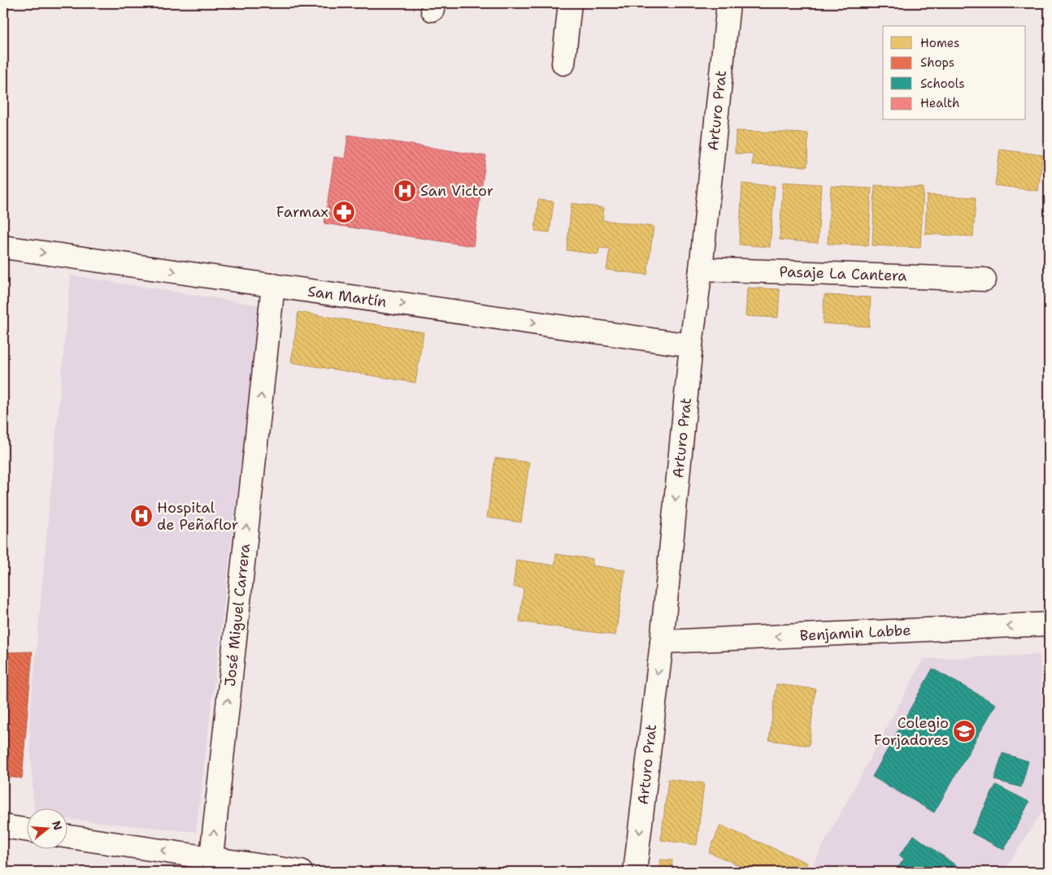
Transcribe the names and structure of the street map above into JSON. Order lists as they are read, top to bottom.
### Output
{
  "streets": {
    "street": [
      "Arturo Prat",
      "Pasaje La Cantera",
      "San Martín",
      "José Miguel Carrera",
      "Benjamin Labbe"
    ]
  },
  "crossings": [
    ["Arturo Prat", "Pasaje La Cantera"],
    ["Arturo Prat", "San Martín"],
    ["Arturo Prat", "Benjamin Labbe"],
    ["San Martín", "José Miguel Carrera"]
  ],
  "one_way": [
    "Arturo Prat",
    "San Martín",
    "José Miguel Carrera",
    "Benjamin Labbe"
  ],
  "places": {
    "hospital": ["San Victor", "Hospital de Peñaflor"],
    "pharmacy": ["Farmax"],
    "school or university": ["Colegio Forjadores"]
  },
  "legend": [
    "Homes",
    "Shops",
    "Schools",
    "Health"
  ],
  "north": "right"
}
